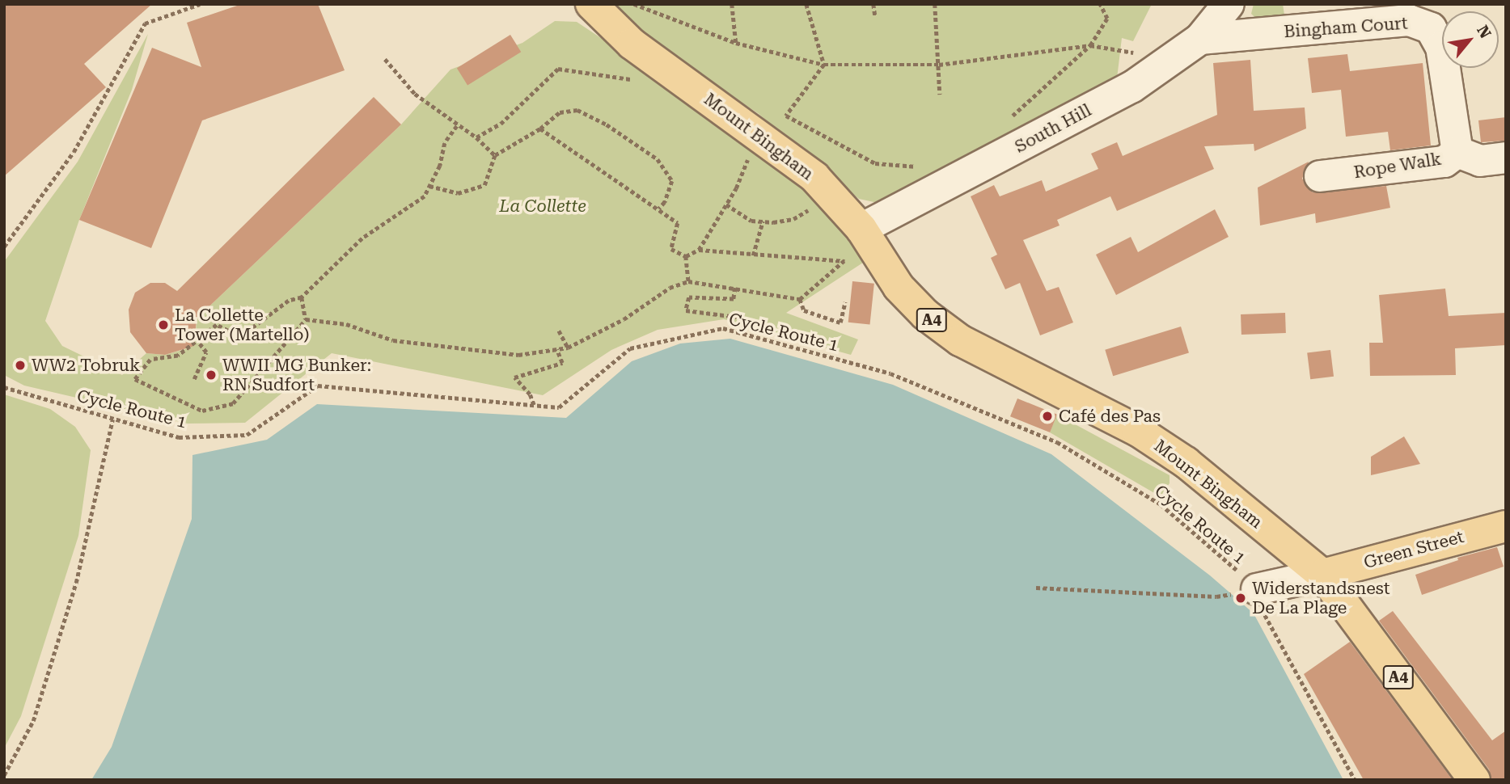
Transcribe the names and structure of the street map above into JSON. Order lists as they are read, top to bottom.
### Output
{
  "streets": {
    "main road": ["Mount Bingham", "A4", "Green Street"],
    "street": ["Bingham Court", "South Hill", "Rope Walk"],
    "path": ["Cycle Route 1"]
  },
  "crossings": [
    ["Bingham Court", "South Hill"],
    ["Bingham Court", "Rope Walk"],
    ["South Hill", "Mount Bingham"],
    ["Mount Bingham", "A4"],
    ["Mount Bingham", "Green Street"],
    ["A4", "Green Street"]
  ],
  "parks": ["La Collette"],
  "places": [
    "La Collette Tower (Martello)",
    "WW2 Tobruk",
    "WWII MG Bunker: RN Sudfort",
    "Café des Pas",
    "Widerstandsnest De La Plage"
  ],
  "north": "top right"
}
